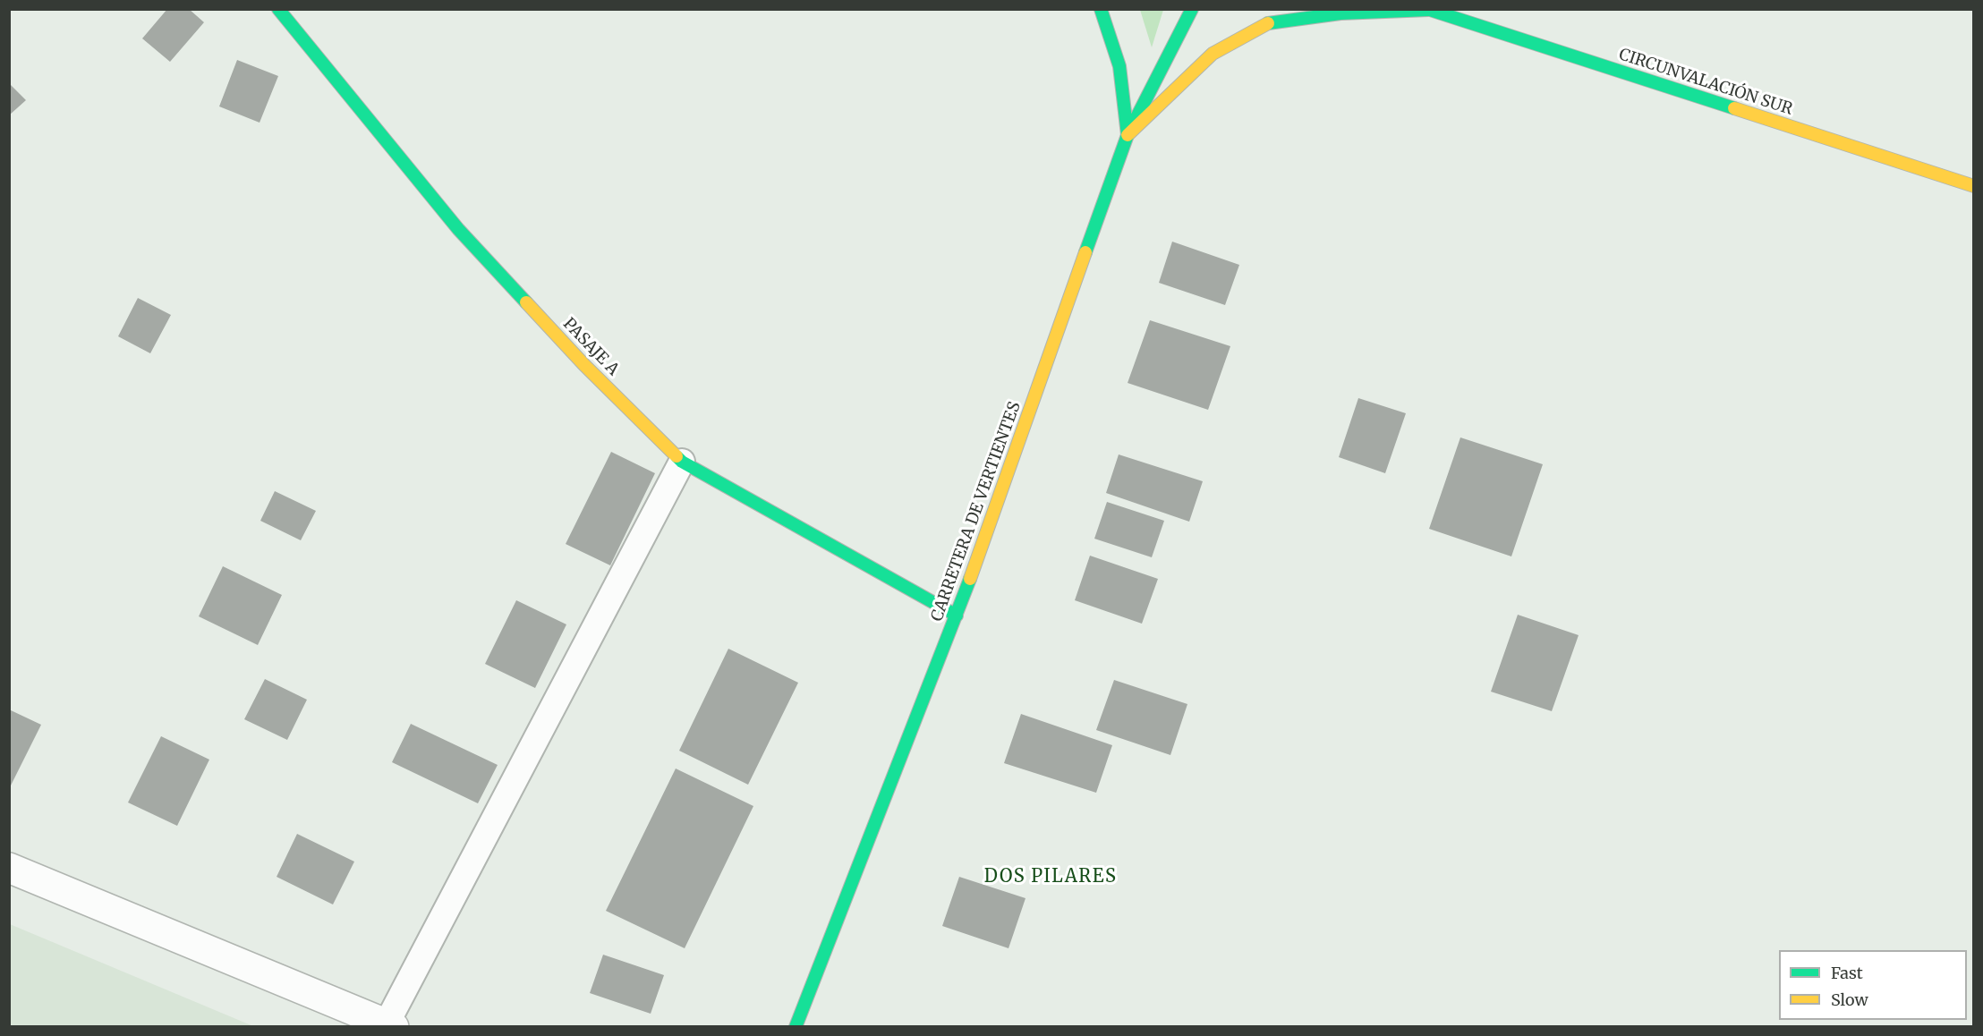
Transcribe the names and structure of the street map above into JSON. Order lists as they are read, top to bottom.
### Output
{
  "streets": {
    "main road": ["CIRCUNVALACIÓN SUR", "PASAJE A", "CARRETERA DE VERTIENTES"]
  },
  "crossings": [
    ["PASAJE A", "CARRETERA DE VERTIENTES"]
  ],
  "districts": ["DOS PILARES"],
  "legend": ["Fast", "Slow"]
}
